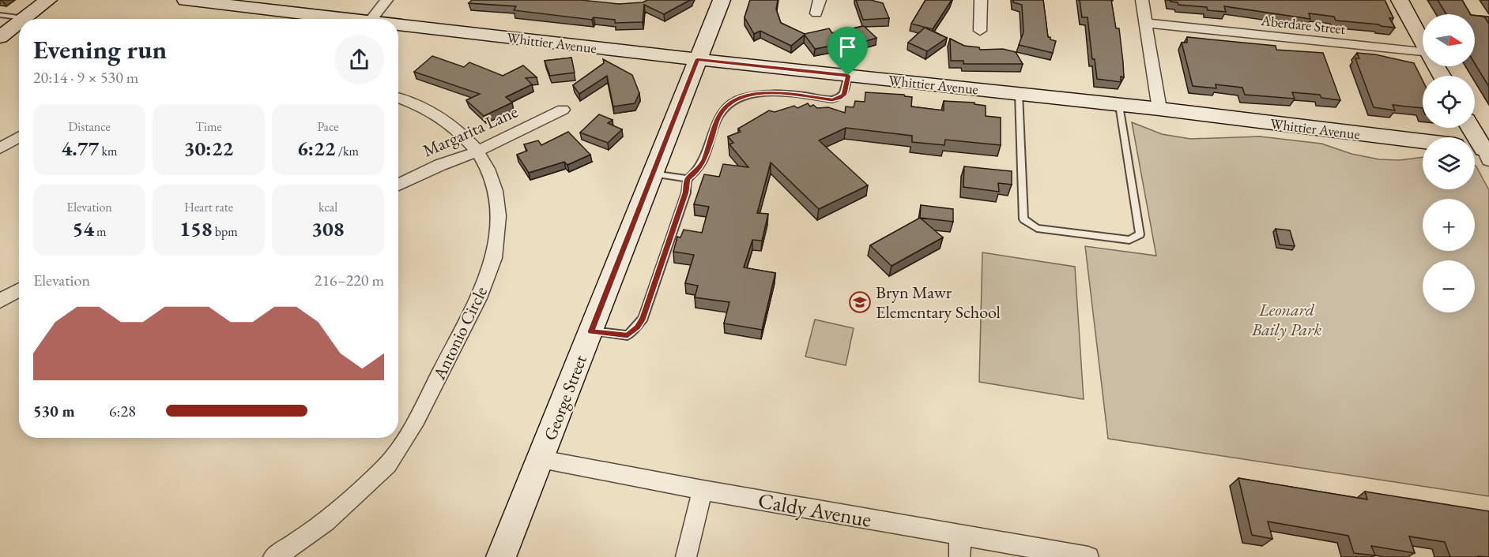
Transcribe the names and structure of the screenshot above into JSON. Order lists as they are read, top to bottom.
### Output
{
  "streets": {
    "street": [
      "Aberdare Street",
      "Whittier Avenue",
      "Margarita Lane",
      "Antonio Circle",
      "George Street",
      "Caldy Avenue"
    ]
  },
  "crossings": [
    ["Whittier Avenue", "George Street"],
    ["Margarita Lane", "Antonio Circle"],
    ["George Street", "Caldy Avenue"]
  ],
  "parks": ["Leonard Baily Park"],
  "places": {
    "school or university": ["Bryn Mawr Elementary School"]
  },
  "north": "right",
  "page": {
    "map_buttons": ["+", "−"],
    "heading": ["Evening run", "20:14 · 9 × 530 m"],
    "stats": [
      ["Distance", "4.77 km"],
      ["Time", "30:22"],
      ["Pace", "6:22 /km"],
      ["Elevation", "54 m"],
      ["Heart rate", "158 bpm"],
      ["kcal", "308"]
    ],
    "chart": ["Elevation", "216–220 m"],
    "list": [
      {
        "name": "530 m",
        "note": "6:28"
      }
    ]
  }
}
